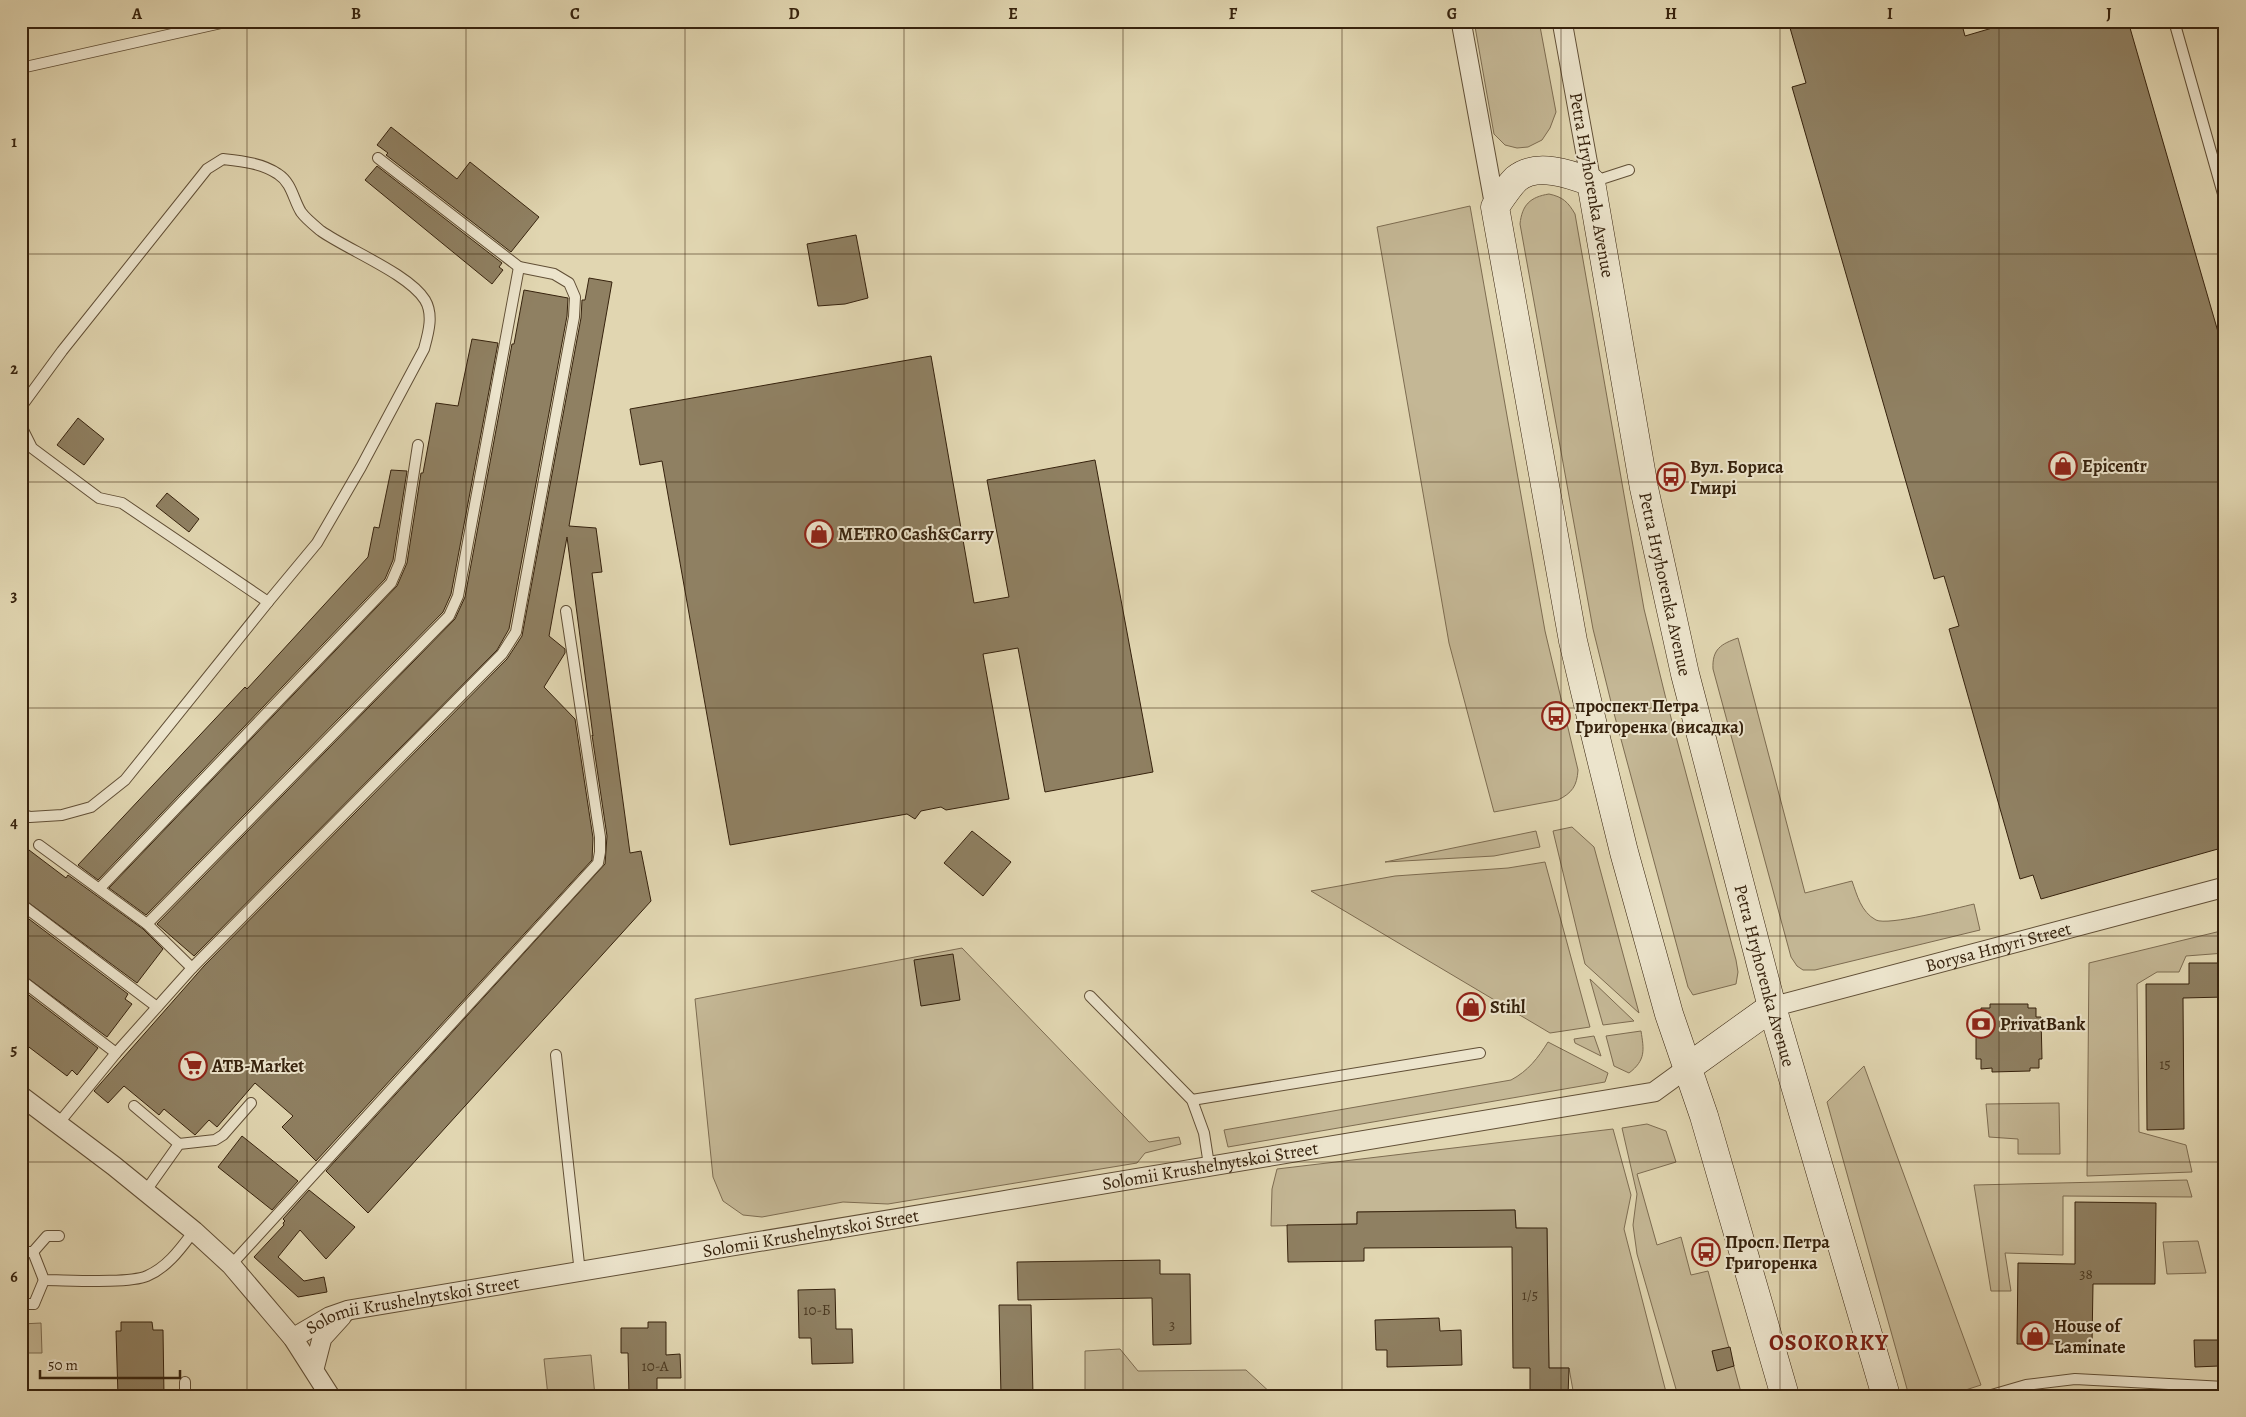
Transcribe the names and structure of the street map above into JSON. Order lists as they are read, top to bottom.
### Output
{
  "streets": {
    "street": ["Petra Hryhorenka Avenue", "Borysa Hmyri Street", "Solomii Krushelnytskoi Street"]
  },
  "crossings": [
    ["Petra Hryhorenka Avenue", "Borysa Hmyri Street"]
  ],
  "districts": ["OSOKORKY"],
  "places": {
    "shop": [
      "Epicentr",
      "METRO Cash&Carry",
      "Stihl",
      "House of Laminate"
    ],
    "bus stop": ["Вул. Бориса Гмирі", "проспект Петра Григоренка (висадка)", "Просп. Петра Григоренка"],
    "bank": ["PrivatBank"],
    "supermarket": ["ATB-Market"]
  },
  "house_numbers": [
    "15",
    "38",
    "1/5",
    "10-Б",
    "3",
    "10-А"
  ],
  "scale_bar": "50 m",
  "grid": {
    "columns": [
      "A",
      "B",
      "C",
      "D",
      "E",
      "F",
      "G",
      "H",
      "I",
      "J"
    ],
    "rows": [
      "1",
      "2",
      "3",
      "4",
      "5",
      "6"
    ]
  }
}
